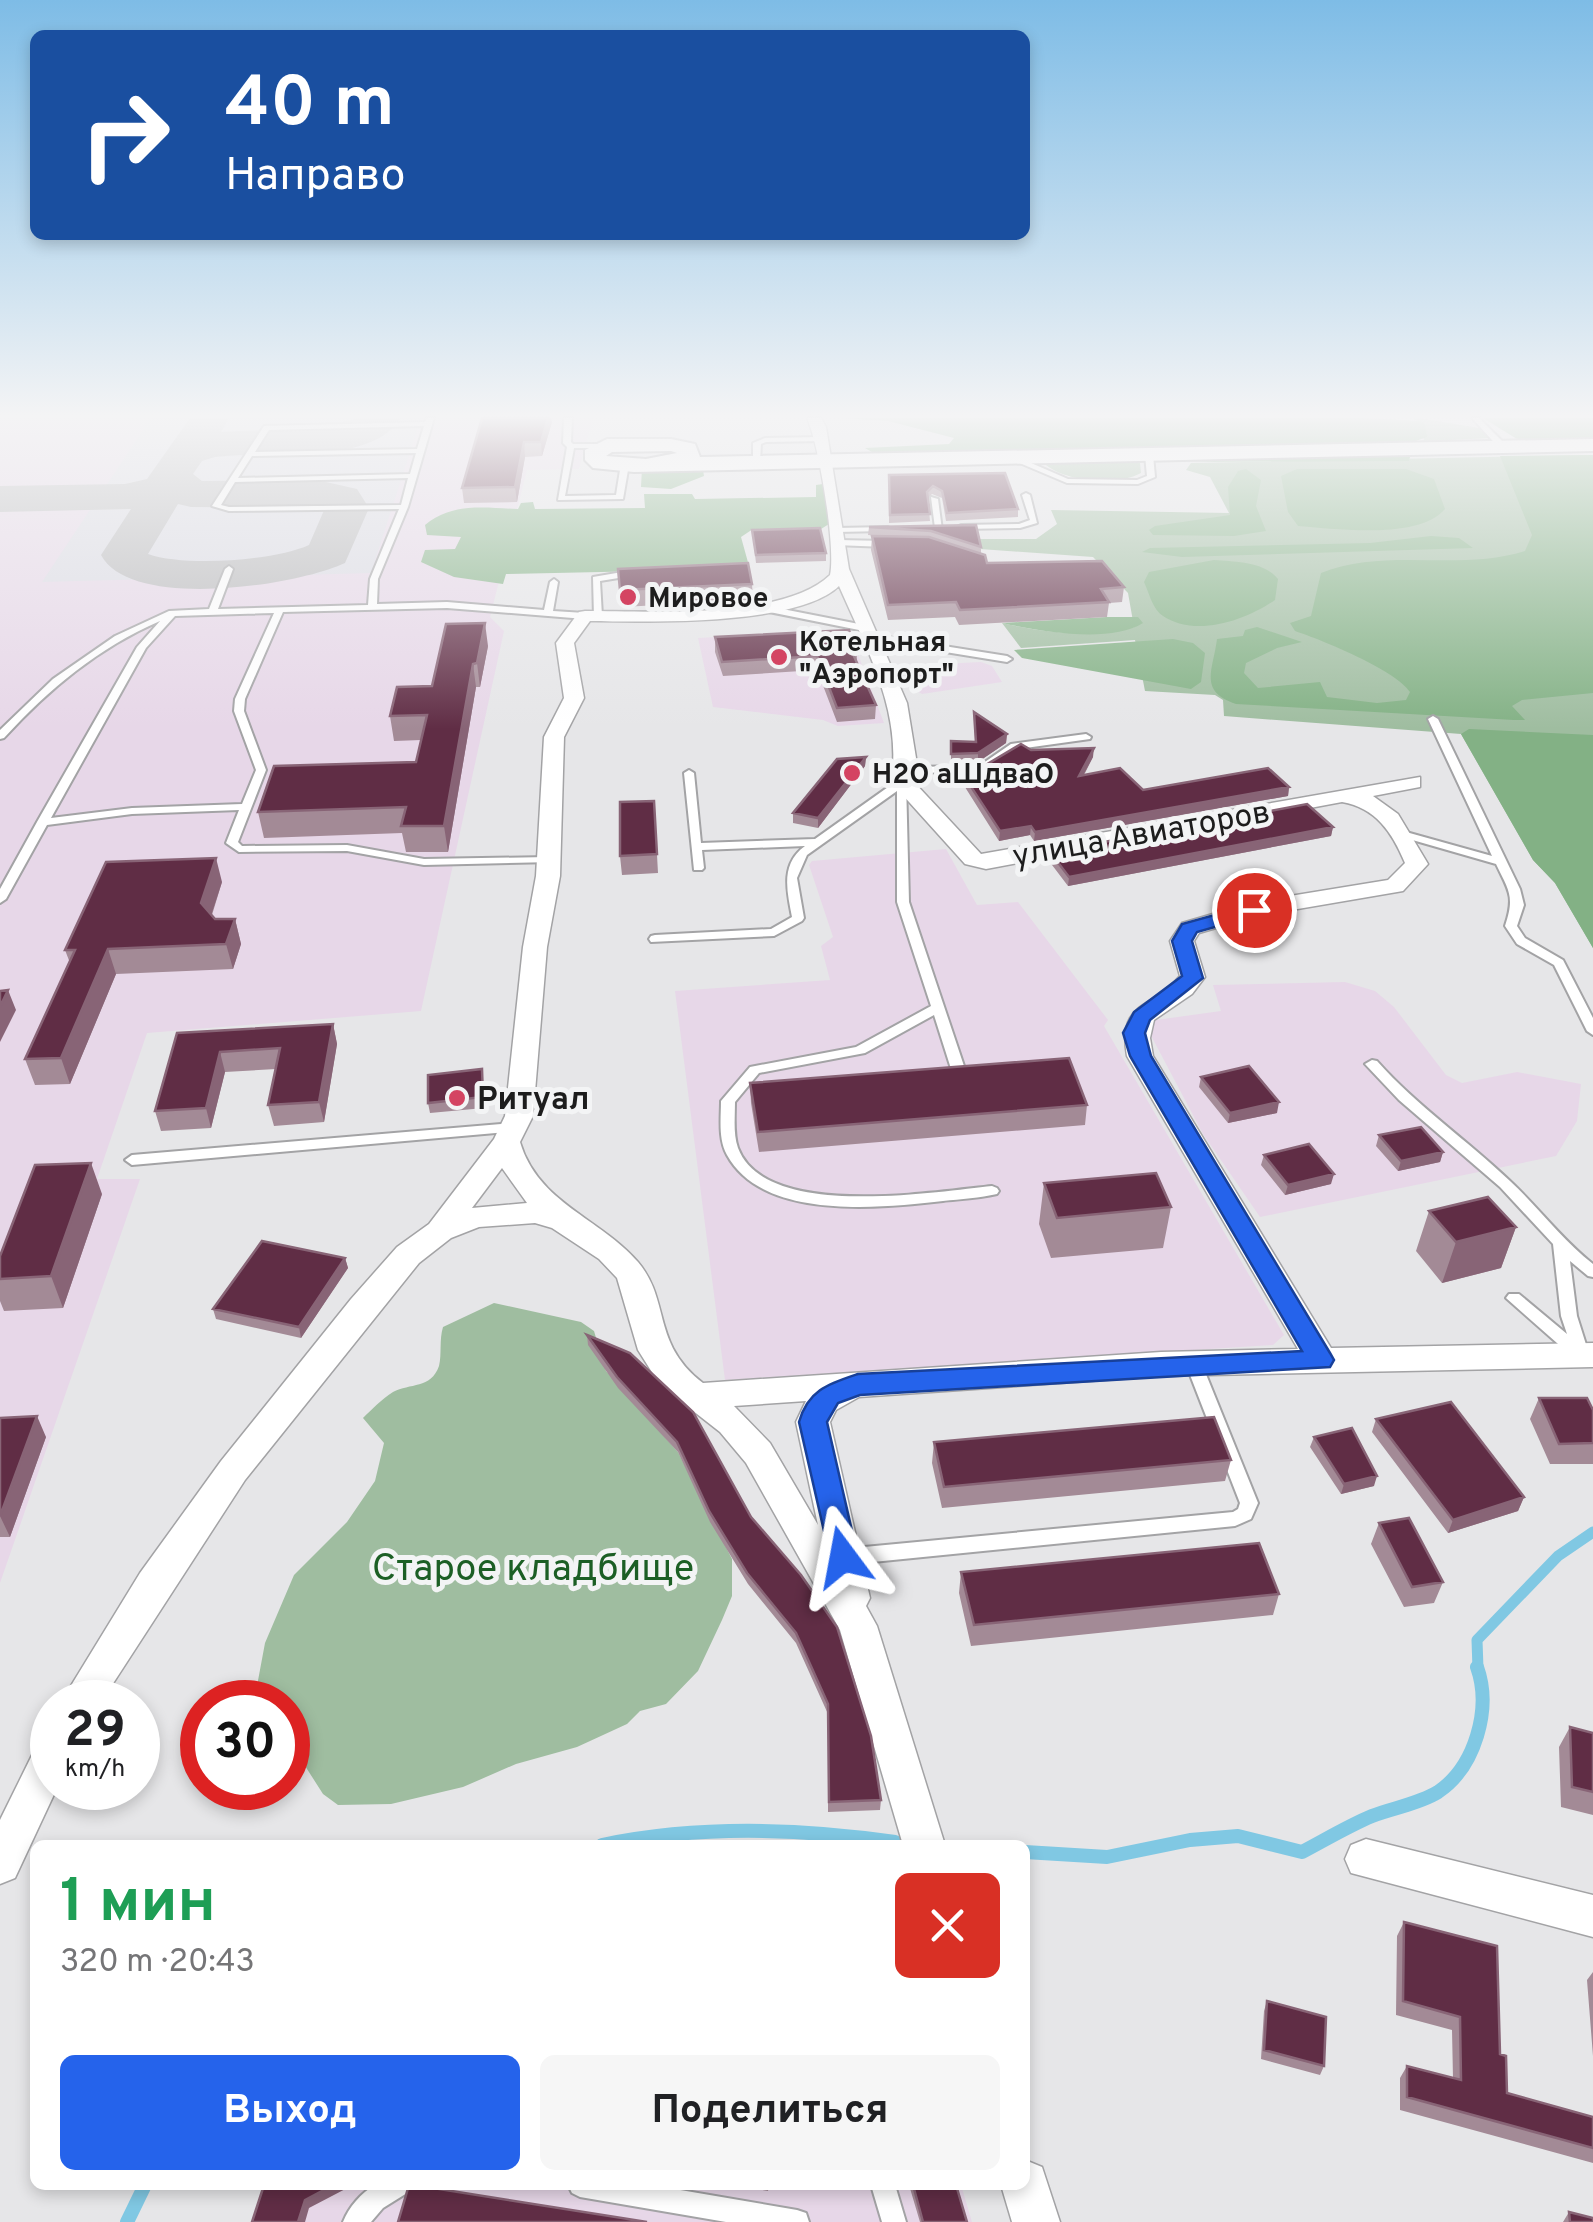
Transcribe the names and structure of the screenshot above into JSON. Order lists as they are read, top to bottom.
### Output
{
  "streets": {
    "street": ["улица Авиаторов"]
  },
  "parks": ["Старое кладбище"],
  "places": [
    "Мировое",
    "Котельная \"Аэропорт\"",
    "H2O аШдваО",
    "Ритуал"
  ],
  "page": {
    "turn": ["40 m", "Направо"],
    "speed": "29 km/h",
    "limit": "30",
    "heading": ["1 мин", "320 m · 20:43"],
    "buttons": ["Выход", "Поделиться"]
  }
}
